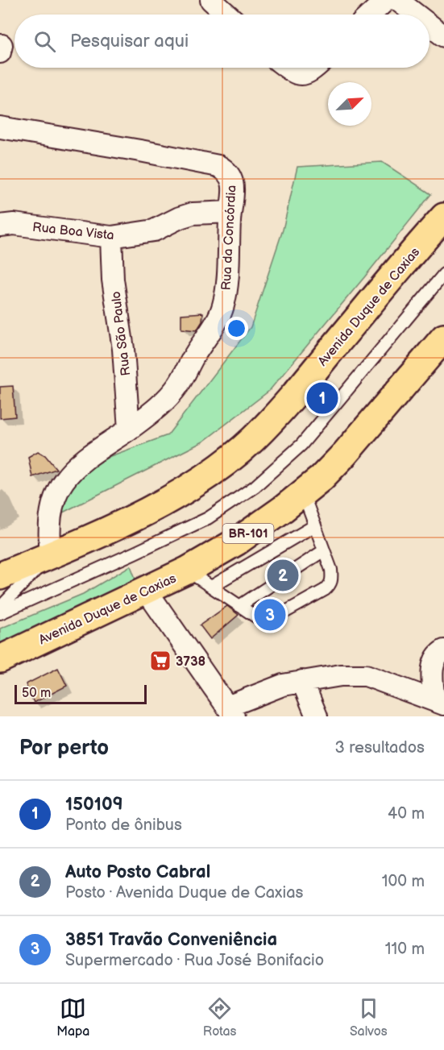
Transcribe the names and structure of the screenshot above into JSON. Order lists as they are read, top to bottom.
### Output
{
  "streets": {
    "highway": ["Avenida Duque de Caxias", "BR-101"],
    "street": ["Rua Boa Vista", "Rua da Concórdia", "Rua São Paulo"]
  },
  "crossings": [
    ["Rua Boa Vista", "Rua da Concórdia"],
    ["Rua Boa Vista", "Rua São Paulo"],
    ["Rua da Concórdia", "Avenida Duque de Caxias"],
    ["Rua da Concórdia", "Rua São Paulo"]
  ],
  "places": {
    "supermarket": ["3738"]
  },
  "scale_bar": "50 m",
  "north": "top right",
  "page": {
    "search": "Pesquisar aqui",
    "pins": ["1", "2", "3"],
    "scale": "50 m",
    "heading": ["Por perto", "3 resultados"],
    "list": [
      {
        "mark": "1",
        "name": "150109",
        "note": "Ponto de ônibus",
        "value": "40 m"
      },
      {
        "mark": "2",
        "name": "Auto Posto Cabral",
        "note": "Posto · Avenida Duque de Caxias",
        "value": "100 m"
      },
      {
        "mark": "3",
        "name": "3851 Travão Conveniência",
        "note": "Supermercado · Rua José Bonifacio",
        "value": "110 m"
      }
    ],
    "nav": ["Mapa", "Rotas", "Salvos"]
  }
}
